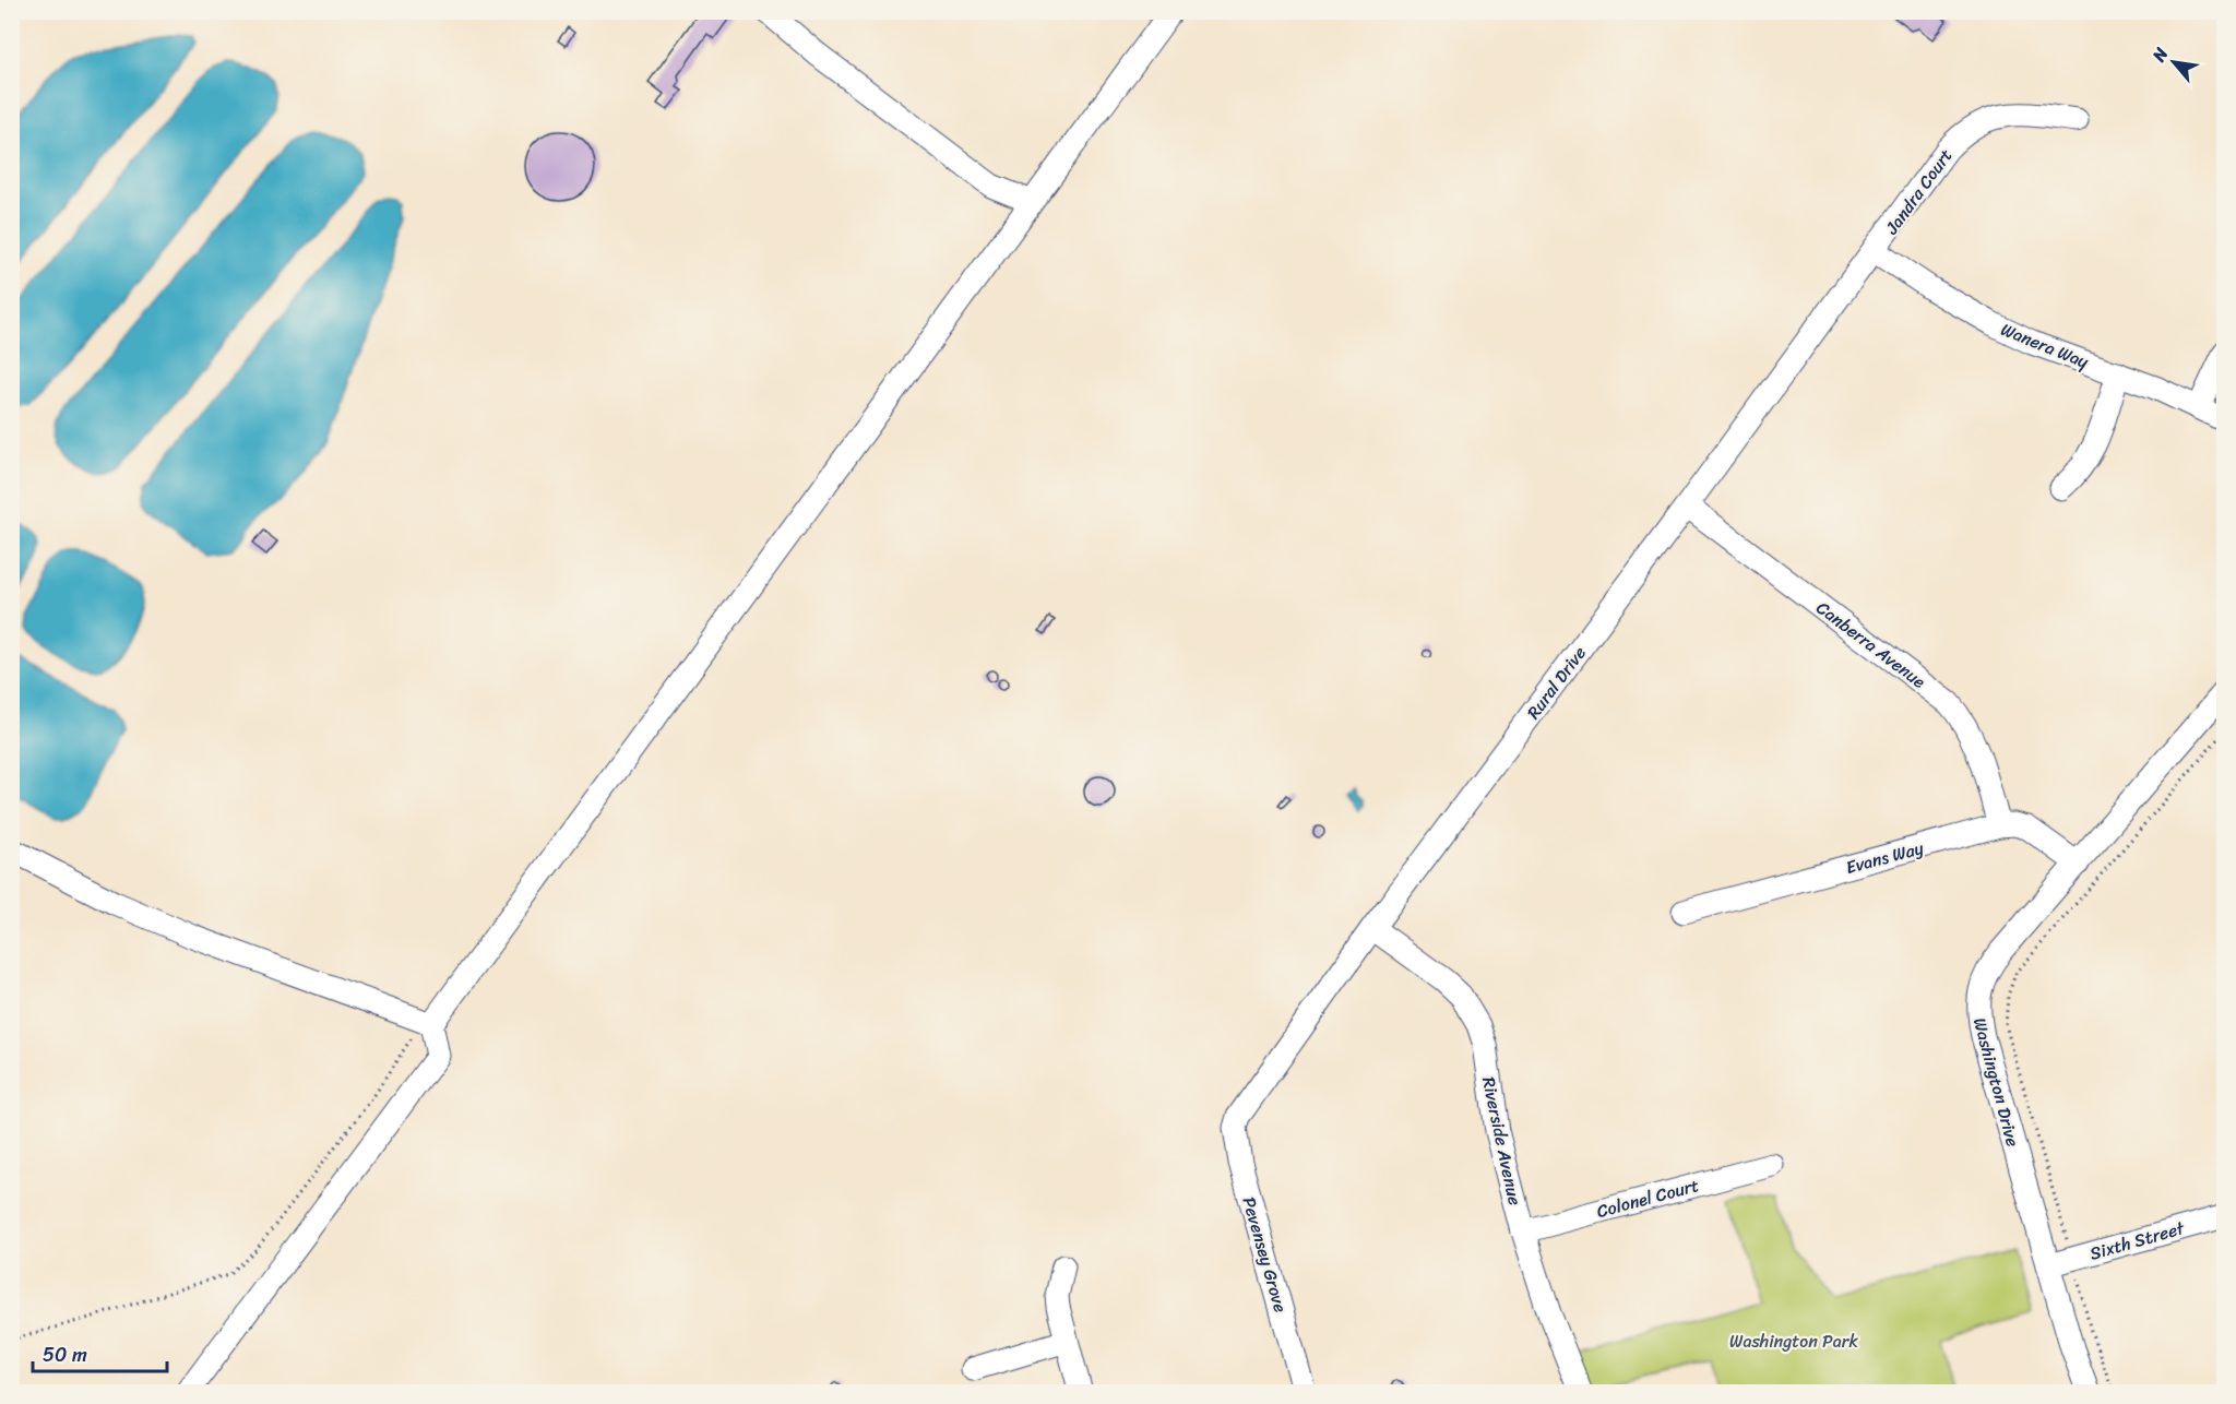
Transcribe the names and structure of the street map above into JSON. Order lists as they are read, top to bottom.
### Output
{
  "streets": {
    "street": [
      "Jandra Court",
      "Wanera Way",
      "Canberra Avenue",
      "Rural Drive",
      "Evans Way",
      "Washington Drive",
      "Riverside Avenue",
      "Colonel Court",
      "Sixth Street",
      "Pevensey Grove"
    ]
  },
  "crossings": [
    ["Jandra Court", "Wanera Way"],
    ["Jandra Court", "Rural Drive"],
    ["Wanera Way", "Rural Drive"],
    ["Canberra Avenue", "Rural Drive"],
    ["Canberra Avenue", "Evans Way"],
    ["Rural Drive", "Riverside Avenue"],
    ["Rural Drive", "Pevensey Grove"],
    ["Evans Way", "Washington Drive"],
    ["Washington Drive", "Sixth Street"],
    ["Riverside Avenue", "Colonel Court"]
  ],
  "parks": ["Washington Park"],
  "scale_bar": "50 m",
  "north": "top left"
}
